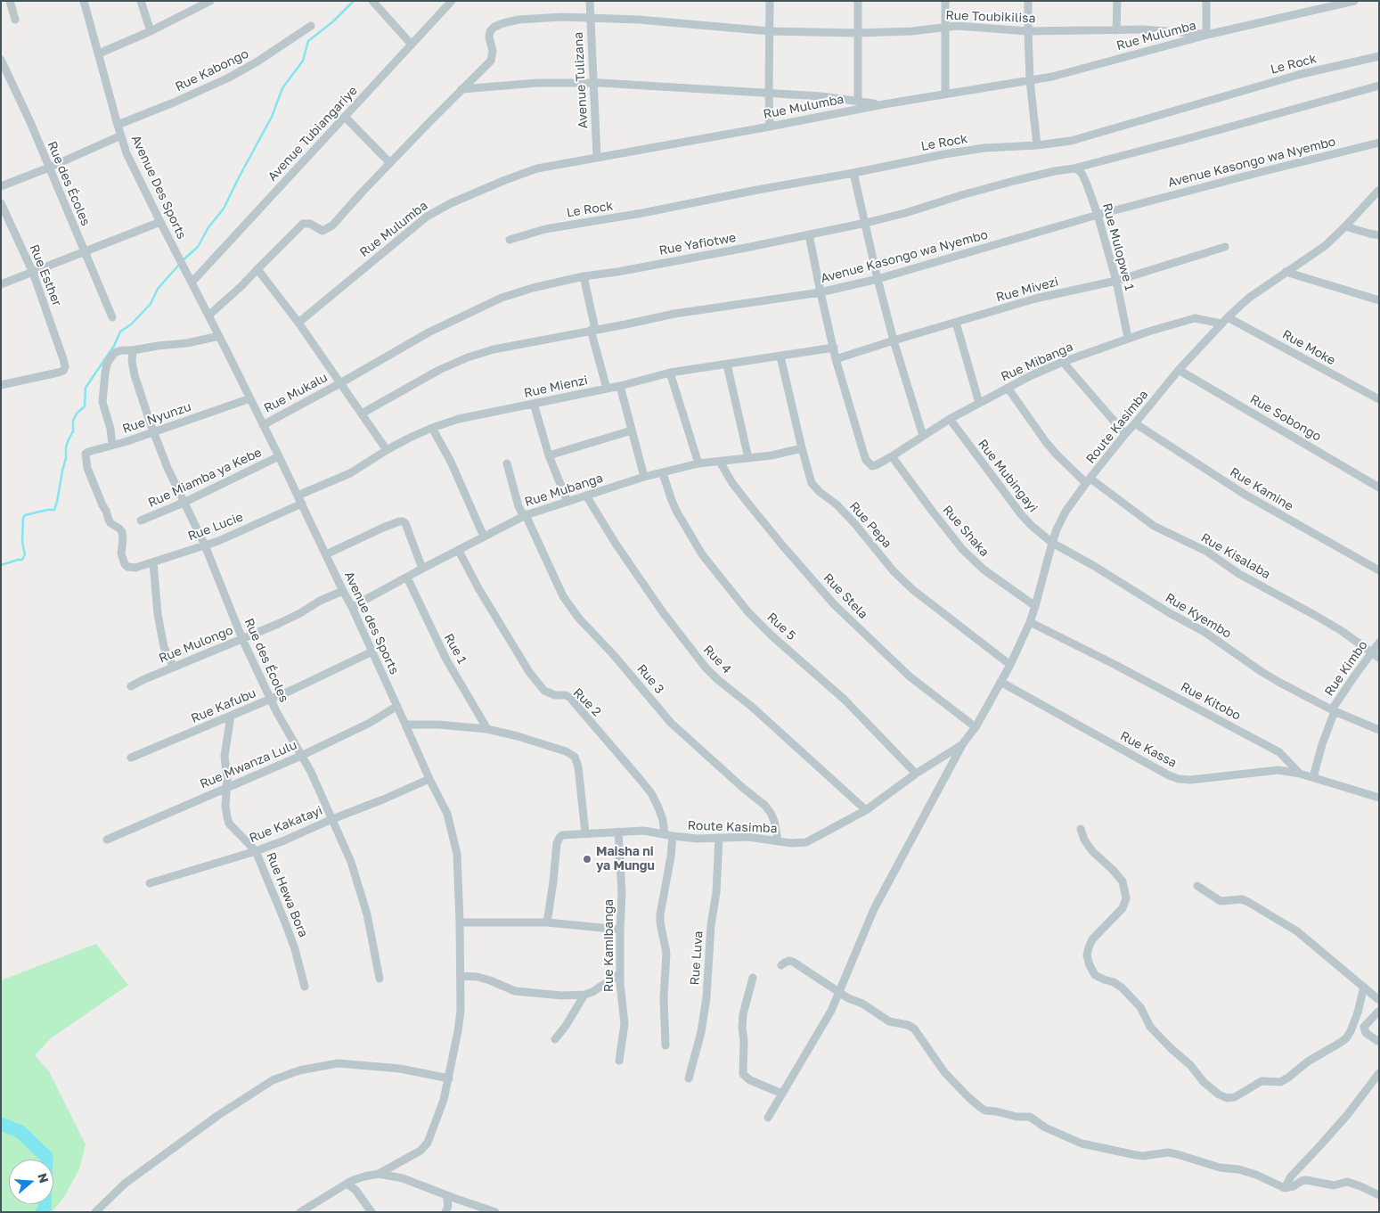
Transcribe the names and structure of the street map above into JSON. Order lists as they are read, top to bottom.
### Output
{
  "streets": {
    "street": [
      "Rue Toubikilisa",
      "Rue Mulumba",
      "Le Rock",
      "Rue Kabongo",
      "Avenue Tulizana",
      "Avenue Tubiangariye",
      "Avenue Kasongo wa Nyembo",
      "Rue des Écoles",
      "Avenue Des Sports",
      "Rue Yafiotwe",
      "Rue Mulopwe 1",
      "Rue Esther",
      "Rue Mivezi",
      "Rue Moke",
      "Rue Mibanga",
      "Rue Mienzi",
      "Rue Mukalu",
      "Rue Nyunzu",
      "Rue Sobongo",
      "Route Kasimba",
      "Rue Mubingayi",
      "Rue Miamba ya Kebe",
      "Rue Kamine",
      "Rue Mubanga",
      "Rue Pepa",
      "Rue Lucie",
      "Rue Shaka",
      "Rue Kisalaba",
      "Rue Stela",
      "Rue Kyembo",
      "Avenue des Sports",
      "Rue 5",
      "Rue Mulongo",
      "Rue 1",
      "Rue 4",
      "Rue Kimbo",
      "Rue 3",
      "Rue Kitobo",
      "Rue 2",
      "Rue Kafubu",
      "Rue Kassa",
      "Rue Mwanza Lulu",
      "Rue Kakatayi",
      "Rue Hewa Bora",
      "Rue Kamibanga",
      "Rue Luva"
    ]
  },
  "crossings": [
    ["Rue Toubikilisa", "Rue Mulumba"],
    ["Rue Toubikilisa", "Avenue Tulizana"],
    ["Rue Mulumba", "Avenue Tulizana"],
    ["Rue Kabongo", "Avenue Des Sports"],
    ["Rue Kabongo", "Avenue des Sports"],
    ["Avenue Tubiangariye", "Avenue des Sports"],
    ["Avenue Kasongo wa Nyembo", "Rue Mulopwe 1"],
    ["Rue des Écoles", "Rue Nyunzu"],
    ["Rue des Écoles", "Rue Miamba ya Kebe"],
    ["Rue des Écoles", "Rue Lucie"],
    ["Rue des Écoles", "Rue Mulongo"],
    ["Rue des Écoles", "Rue Kafubu"],
    ["Rue des Écoles", "Rue Mwanza Lulu"],
    ["Rue des Écoles", "Rue Kakatayi"],
    ["Avenue Des Sports", "Avenue des Sports"],
    ["Rue Yafiotwe", "Rue Mulopwe 1"],
    ["Rue Yafiotwe", "Rue Mukalu"],
    ["Rue Mulopwe 1", "Rue Mivezi"],
    ["Rue Mulopwe 1", "Rue Mibanga"],
    ["Rue Mivezi", "Rue Mibanga"],
    ["Rue Moke", "Route Kasimba"],
    ["Rue Mibanga", "Route Kasimba"],
    ["Rue Mibanga", "Rue Mubingayi"],
    ["Rue Mibanga", "Rue Shaka"],
    ["Rue Mibanga", "Rue Kisalaba"],
    ["Rue Mienzi", "Rue Pepa"],
    ["Rue Mienzi", "Avenue des Sports"],
    ["Rue Mukalu", "Avenue des Sports"],
    ["Rue Nyunzu", "Rue Lucie"],
    ["Rue Nyunzu", "Avenue des Sports"],
    ["Rue Sobongo", "Route Kasimba"],
    ["Route Kasimba", "Rue Mubingayi"],
    ["Route Kasimba", "Rue Kamine"],
    ["Route Kasimba", "Rue Pepa"],
    ["Route Kasimba", "Rue Shaka"],
    ["Route Kasimba", "Rue Kisalaba"],
    ["Route Kasimba", "Rue Stela"],
    ["Route Kasimba", "Rue Kyembo"],
    ["Route Kasimba", "Rue 5"],
    ["Route Kasimba", "Rue 4"],
    ["Route Kasimba", "Rue 3"],
    ["Route Kasimba", "Rue Kitobo"],
    ["Route Kasimba", "Rue 2"],
    ["Route Kasimba", "Rue Kassa"],
    ["Route Kasimba", "Rue Kamibanga"],
    ["Route Kasimba", "Rue Luva"],
    ["Rue Mubingayi", "Rue Kyembo"],
    ["Rue Miamba ya Kebe", "Avenue des Sports"],
    ["Rue Mubanga", "Rue Pepa"],
    ["Rue Mubanga", "Rue Stela"],
    ["Rue Mubanga", "Avenue des Sports"],
    ["Rue Mubanga", "Rue 5"],
    ["Rue Mubanga", "Rue 1"],
    ["Rue Mubanga", "Rue 4"],
    ["Rue Mubanga", "Rue 3"],
    ["Rue Mubanga", "Rue 2"],
    ["Rue Lucie", "Avenue des Sports"],
    ["Rue Kisalaba", "Rue Kimbo"],
    ["Rue Kyembo", "Rue Kimbo"],
    ["Avenue des Sports", "Rue Mulongo"],
    ["Avenue des Sports", "Rue Kafubu"],
    ["Avenue des Sports", "Rue Mwanza Lulu"],
    ["Avenue des Sports", "Rue Kakatayi"],
    ["Rue Kitobo", "Rue Kassa"],
    ["Rue Kafubu", "Rue Hewa Bora"],
    ["Rue Mwanza Lulu", "Rue Hewa Bora"],
    ["Rue Kakatayi", "Rue Hewa Bora"]
  ],
  "places": ["Maisha ni ya Mungu"],
  "north": "right"
}
